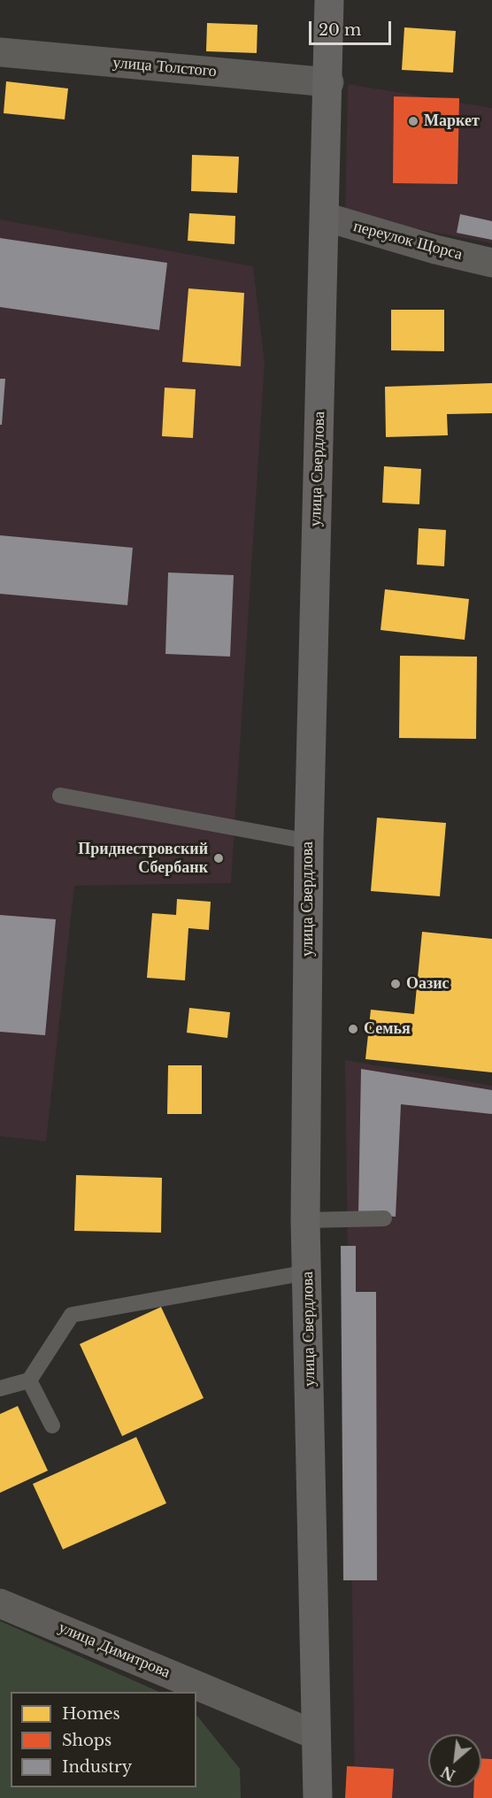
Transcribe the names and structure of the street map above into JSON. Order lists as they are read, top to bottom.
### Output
{
  "streets": {
    "highway": ["улица Свердлова"],
    "street": ["улица Толстого", "переулок Щорса", "улица Димитрова"]
  },
  "crossings": [
    ["улица Толстого", "улица Свердлова"],
    ["переулок Щорса", "улица Свердлова"],
    ["улица Свердлова", "улица Димитрова"]
  ],
  "places": [
    "Маркет",
    "Приднестровский Сбербанк",
    "Оазис",
    "Семья"
  ],
  "legend": ["Homes", "Shops", "Industry"],
  "scale_bar": "20 m",
  "north": "bottom left"
}
